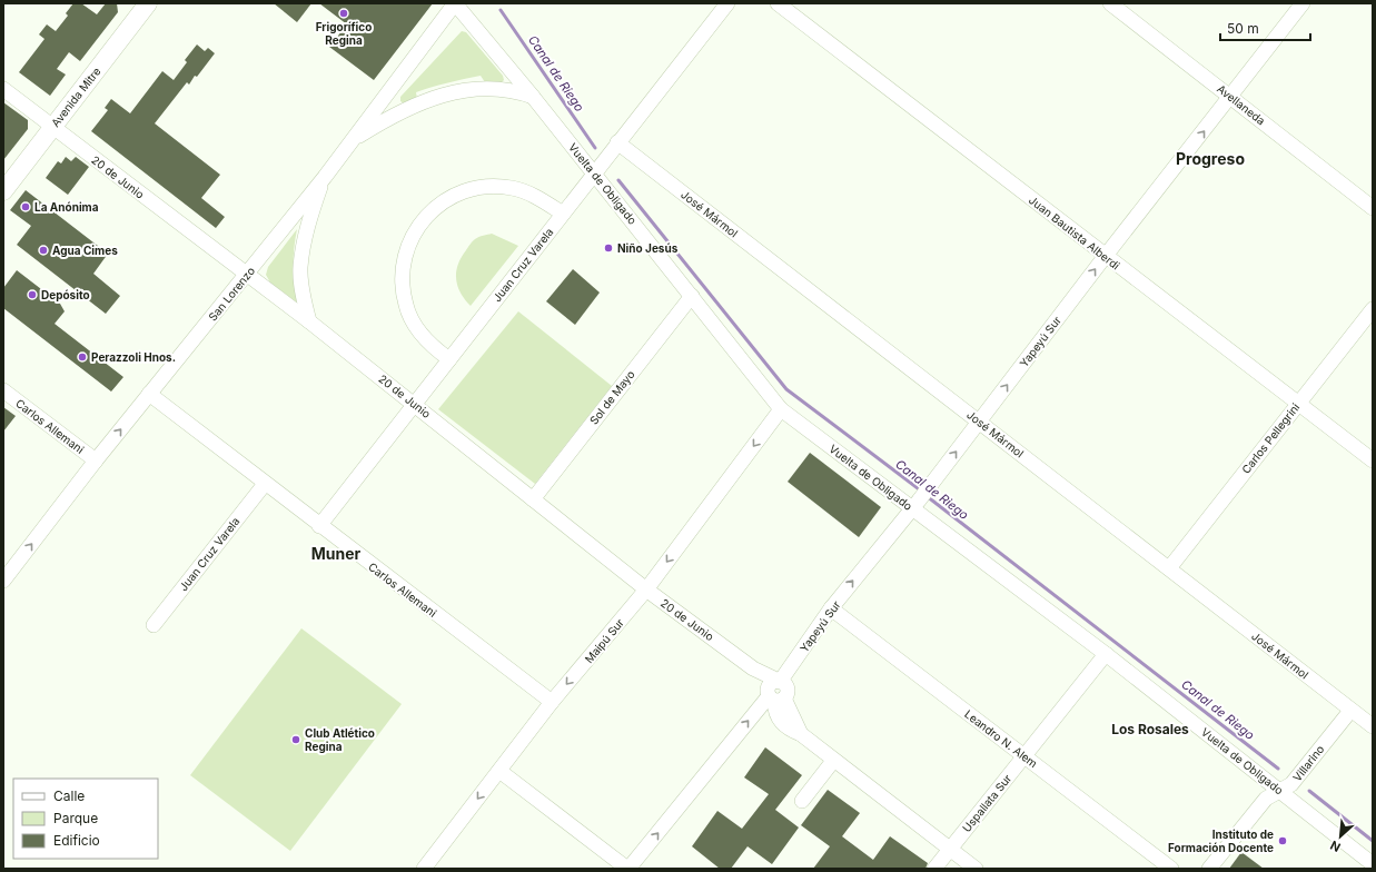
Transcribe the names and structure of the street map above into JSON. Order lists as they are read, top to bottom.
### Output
{
  "streets": {
    "main road": ["Avenida Mitre"],
    "street": [
      "Avellaneda",
      "20 de Junio",
      "Vuelta de Obligado",
      "José Mármol",
      "Juan Bautista Alberdi",
      "Juan Cruz Varela",
      "San Lorenzo",
      "Yapeyú Sur",
      "Sol de Mayo",
      "Carlos Allemani",
      "Carlos Pellegrini",
      "Maipú Sur",
      "Leandro N. Alem",
      "Villarino",
      "Uspallata Sur"
    ]
  },
  "crossings": [
    ["Avenida Mitre", "20 de Junio"],
    ["Avellaneda", "Yapeyú Sur"],
    ["20 de Junio", "Juan Cruz Varela"],
    ["20 de Junio", "San Lorenzo"],
    ["20 de Junio", "Yapeyú Sur"],
    ["20 de Junio", "Sol de Mayo"],
    ["20 de Junio", "Maipú Sur"],
    ["20 de Junio", "Uspallata Sur"],
    ["Vuelta de Obligado", "Juan Cruz Varela"],
    ["Vuelta de Obligado", "San Lorenzo"],
    ["Vuelta de Obligado", "Yapeyú Sur"],
    ["Vuelta de Obligado", "Sol de Mayo"],
    ["Vuelta de Obligado", "Maipú Sur"],
    ["Vuelta de Obligado", "Villarino"],
    ["Vuelta de Obligado", "Uspallata Sur"],
    ["José Mármol", "Juan Cruz Varela"],
    ["José Mármol", "Yapeyú Sur"],
    ["José Mármol", "Carlos Pellegrini"],
    ["José Mármol", "Villarino"],
    ["Juan Bautista Alberdi", "Yapeyú Sur"],
    ["Juan Bautista Alberdi", "Carlos Pellegrini"],
    ["Juan Cruz Varela", "Carlos Allemani"],
    ["San Lorenzo", "Carlos Allemani"],
    ["Yapeyú Sur", "Leandro N. Alem"],
    ["Carlos Allemani", "Maipú Sur"],
    ["Leandro N. Alem", "Uspallata Sur"]
  ],
  "one_way": ["Yapeyú Sur", "Maipú Sur"],
  "districts": ["Progreso", "Muner", "Los Rosales"],
  "water": ["Canal de Riego"],
  "places": [
    "Frigorífico Regina",
    "La Anónima",
    "Niño Jesús",
    "Agua Cimes",
    "Depósito",
    "Perazzoli Hnos.",
    "Club Atlético Regina",
    "Instituto de Formación Docente"
  ],
  "legend": ["Calle", "Parque", "Edificio"],
  "scale_bar": "50 m",
  "north": "bottom left"
}
